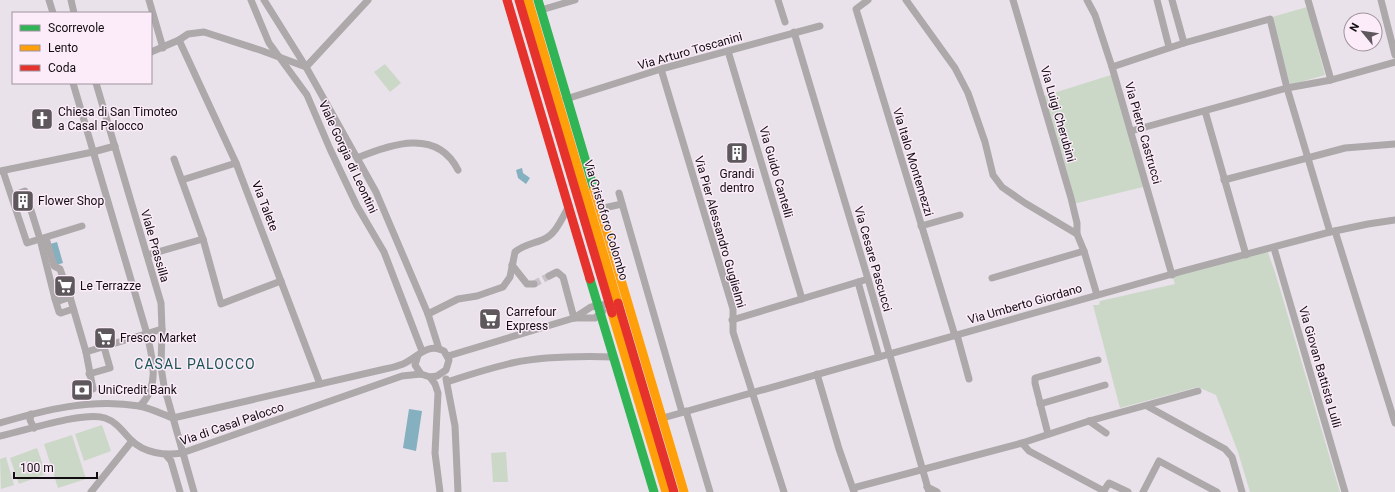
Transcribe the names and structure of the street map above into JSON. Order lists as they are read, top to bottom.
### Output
{
  "streets": {
    "main road": ["Via Cristoforo Colombo"],
    "street": [
      "Via Arturo Toscanini",
      "Via Luigi Cherubini",
      "Via Pietro Castrucci",
      "Viale Gorgia di Leontini",
      "Via Italo Montemezzi",
      "Via Guido Cantelli",
      "Via Talete",
      "Via Pier Alessandro Guglielmi",
      "Viale Prassilla",
      "Via Cesare Pascucci",
      "Via Umberto Giordano",
      "Via Giovan Battista Lulli",
      "Via di Casal Palocco"
    ]
  },
  "crossings": [
    ["Via Arturo Toscanini", "Via Guido Cantelli"],
    ["Via Arturo Toscanini", "Via Cristoforo Colombo"],
    ["Via Arturo Toscanini", "Via Pier Alessandro Guglielmi"],
    ["Via Arturo Toscanini", "Via Cesare Pascucci"],
    ["Via Luigi Cherubini", "Via Umberto Giordano"],
    ["Via Pietro Castrucci", "Via Umberto Giordano"],
    ["Viale Gorgia di Leontini", "Via di Casal Palocco"],
    ["Via Italo Montemezzi", "Via Umberto Giordano"],
    ["Via Talete", "Via di Casal Palocco"],
    ["Via Cristoforo Colombo", "Via Umberto Giordano"],
    ["Via Pier Alessandro Guglielmi", "Via Umberto Giordano"],
    ["Viale Prassilla", "Via di Casal Palocco"],
    ["Via Cesare Pascucci", "Via Umberto Giordano"],
    ["Via Umberto Giordano", "Via Giovan Battista Lulli"]
  ],
  "districts": ["CASAL PALOCCO"],
  "places": {
    "church": ["Chiesa di San Timoteo a Casal Palocco"],
    "building": ["Grandi dentro", "Flower Shop"],
    "supermarket": ["Le Terrazze", "Carrefour Express", "Fresco Market"],
    "bank": ["UniCredit Bank"]
  },
  "legend": ["Scorrevole", "Lento", "Coda"],
  "scale_bar": "100 m",
  "north": "top left"
}
